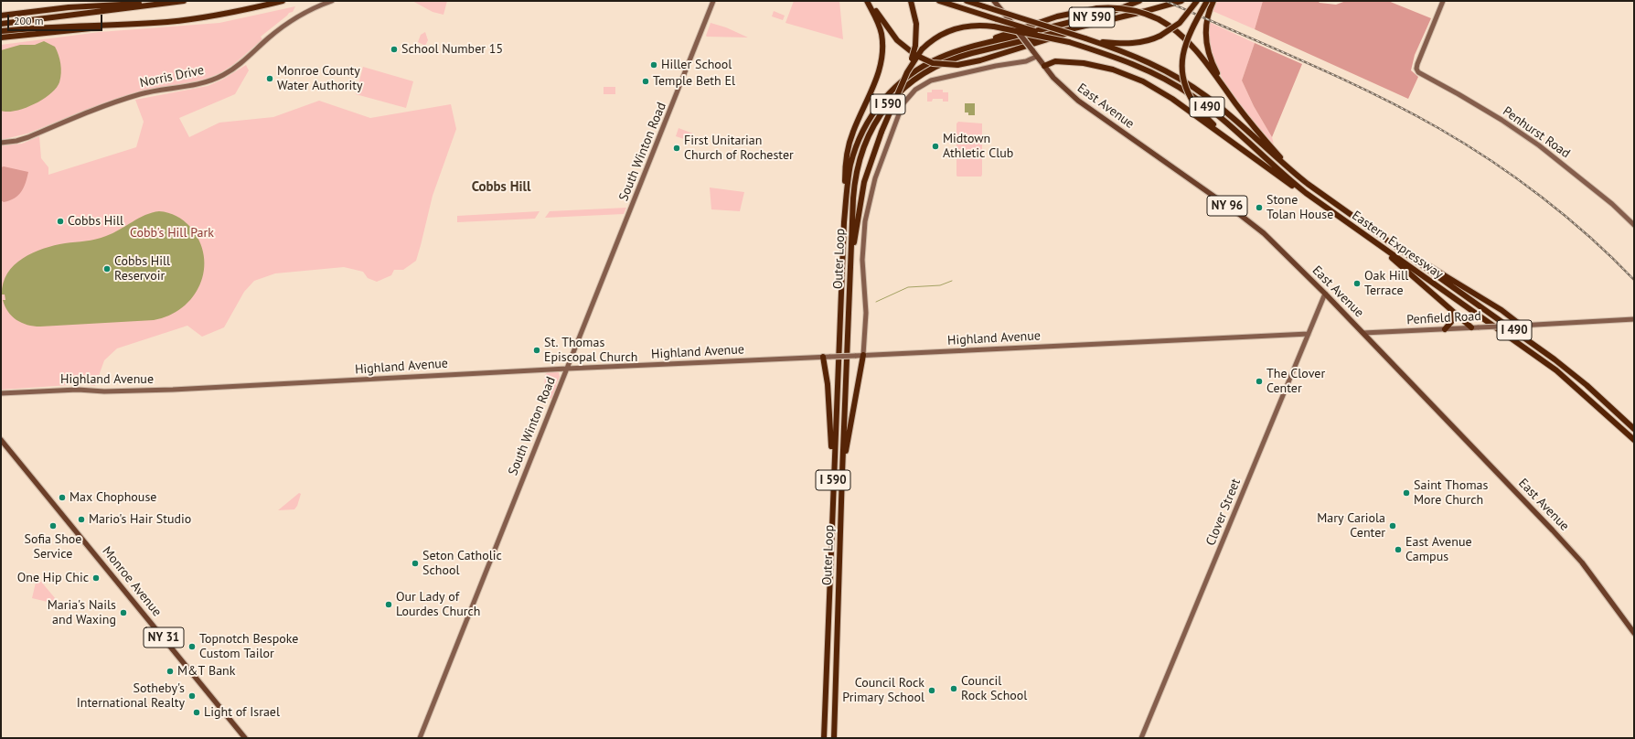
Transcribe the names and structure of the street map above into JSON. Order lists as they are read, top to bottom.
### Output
{
  "streets": {
    "highway": [
      "NY 590",
      "I 590",
      "I 490",
      "Eastern Expressway",
      "Outer Loop"
    ],
    "main road": [
      "East Avenue",
      "NY 96",
      "Monroe Avenue",
      "NY 31"
    ],
    "street": [
      "Norris Drive",
      "Penhurst Road",
      "South Winton Road",
      "Penfield Road",
      "Highland Avenue",
      "Clover Street"
    ]
  },
  "crossings": [
    ["East Avenue", "Penfield Road"],
    ["East Avenue", "Clover Street"],
    ["South Winton Road", "Highland Avenue"],
    ["Highland Avenue", "Clover Street"]
  ],
  "districts": ["Cobbs Hill"],
  "parks": ["Cobb's Hill Park"],
  "places": [
    "School Number 15",
    "Hiller School",
    "Monroe County Water Authority",
    "Temple Beth El",
    "Midtown Athletic Club",
    "First Unitarian Church of Rochester",
    "Stone Tolan House",
    "Cobbs Hill",
    "Cobbs Hill Reservoir",
    "Oak Hill Terrace",
    "St. Thomas Episcopal Church",
    "The Clover Center",
    "Saint Thomas More Church",
    "Max Chophouse",
    "Mario's Hair Studio",
    "Sofia Shoe Service",
    "Mary Cariola Center",
    "East Avenue Campus",
    "Seton Catholic School",
    "One Hip Chic",
    "Our Lady of Lourdes Church",
    "Maria's Nails and Waxing",
    "Topnotch Bespoke Custom Tailor",
    "M&T Bank",
    "Council Rock School",
    "Council Rock Primary School",
    "Sotheby's International Realty",
    "Light of Israel"
  ],
  "scale_bar": "200 m"
}
